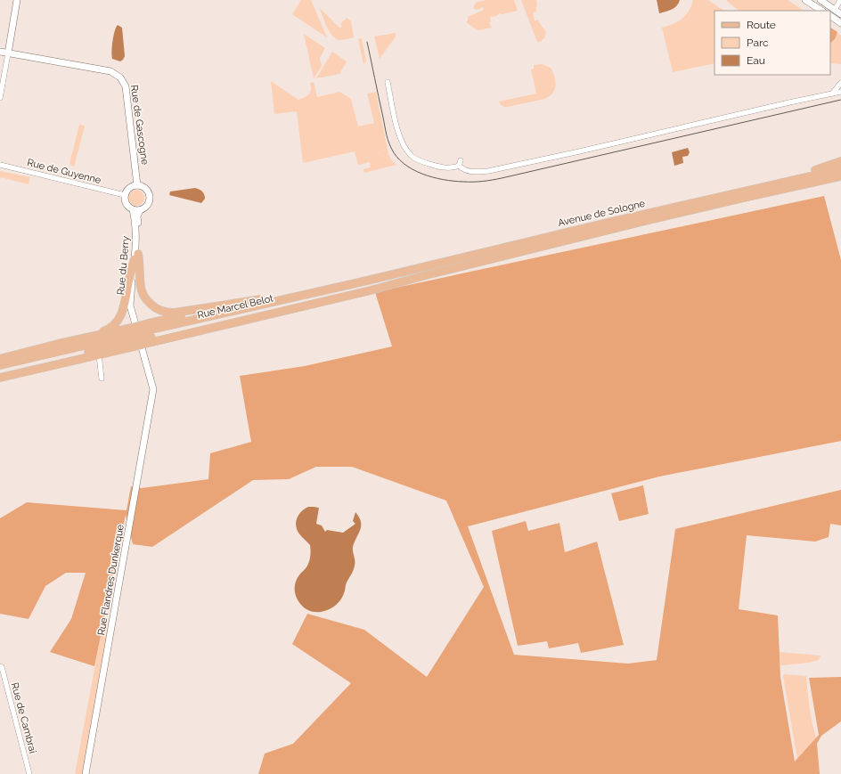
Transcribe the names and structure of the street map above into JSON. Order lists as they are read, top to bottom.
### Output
{
  "streets": {
    "main road": ["Avenue de Sologne", "Rue Marcel Belot"],
    "street": [
      "Rue de Gascogne",
      "Rue de Guyenne",
      "Rue du Berry",
      "Rue Flandres Dunkerque",
      "Rue de Cambrai"
    ]
  },
  "crossings": [
    ["Rue de Gascogne", "Rue de Guyenne"],
    ["Rue de Gascogne", "Rue du Berry"],
    ["Rue de Guyenne", "Rue du Berry"],
    ["Avenue de Sologne", "Rue Marcel Belot"],
    ["Rue du Berry", "Rue Marcel Belot"],
    ["Rue du Berry", "Rue Flandres Dunkerque"]
  ],
  "legend": ["Route", "Parc", "Eau"]
}
